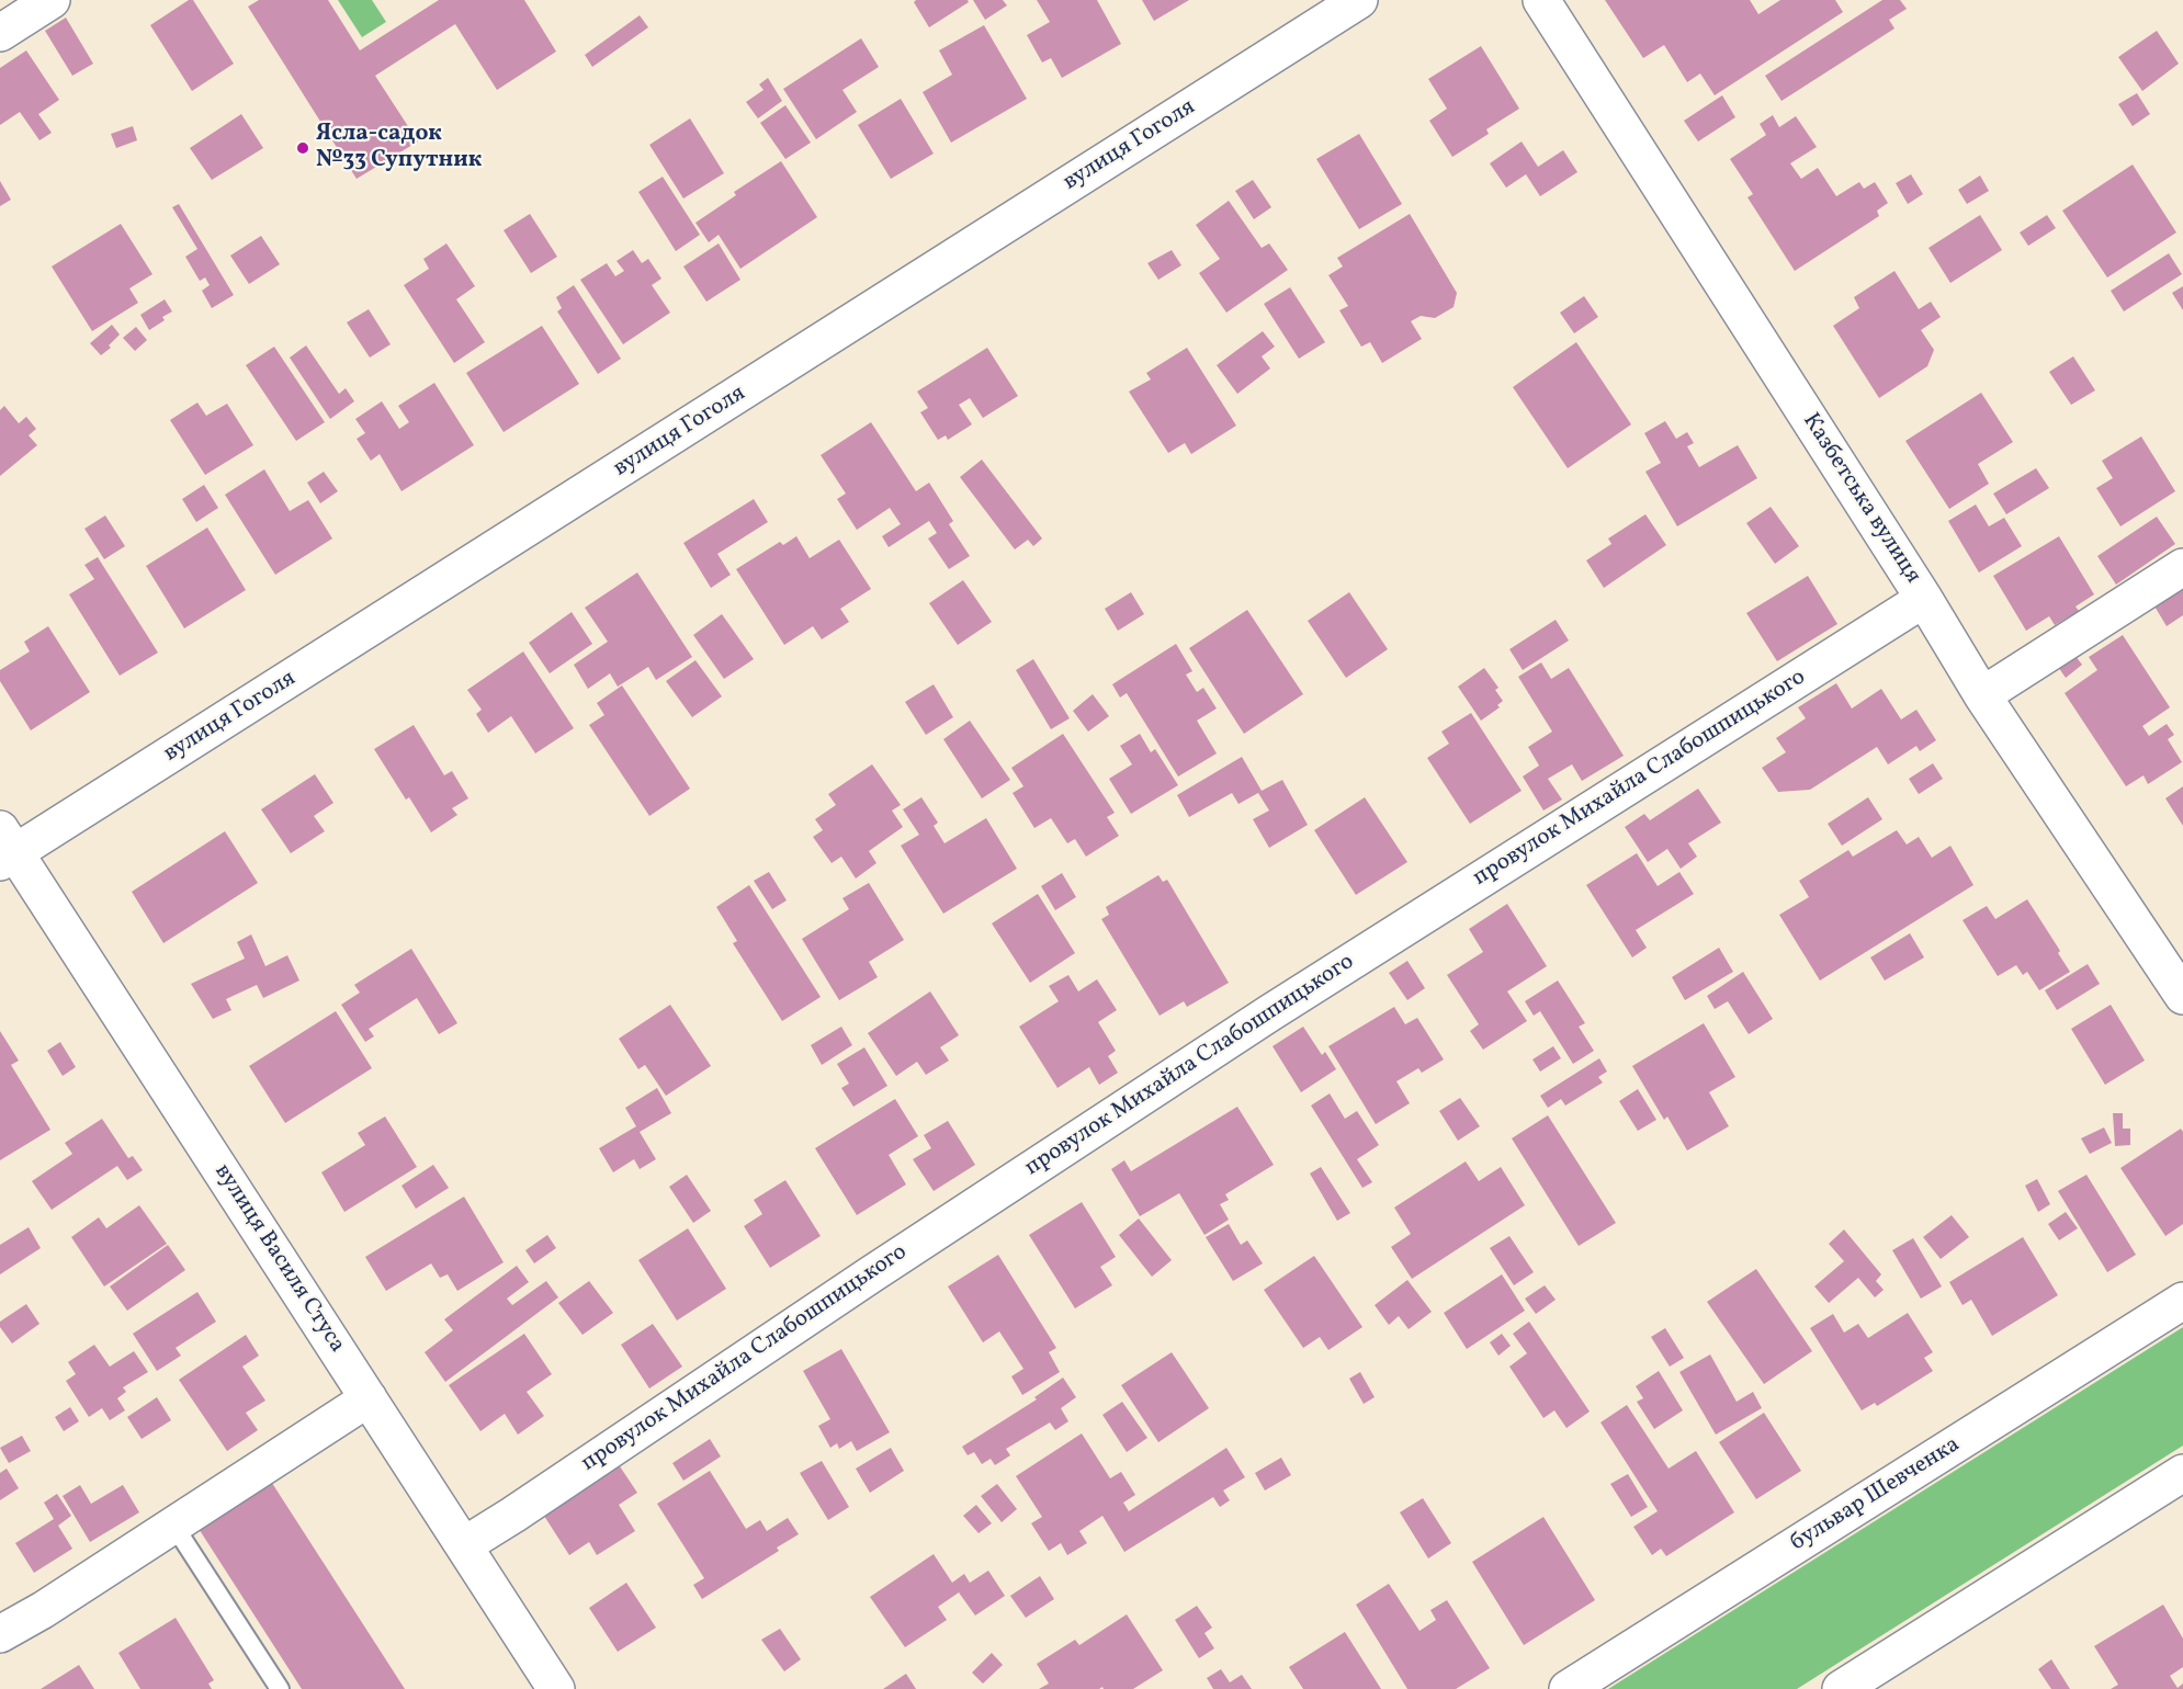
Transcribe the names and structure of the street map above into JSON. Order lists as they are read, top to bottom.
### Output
{
  "streets": {
    "street": [
      "вулиця Гоголя",
      "Казбетська вулиця",
      "провулок Михайла Слабошпицького",
      "вулиця Василя Стуса",
      "бульвар Шевченка"
    ]
  },
  "crossings": [
    ["вулиця Гоголя", "вулиця Василя Стуса"],
    ["Казбетська вулиця", "провулок Михайла Слабошпицького"],
    ["провулок Михайла Слабошпицького", "вулиця Василя Стуса"]
  ],
  "places": ["Ясла-садок №33 Супутник"]
}
